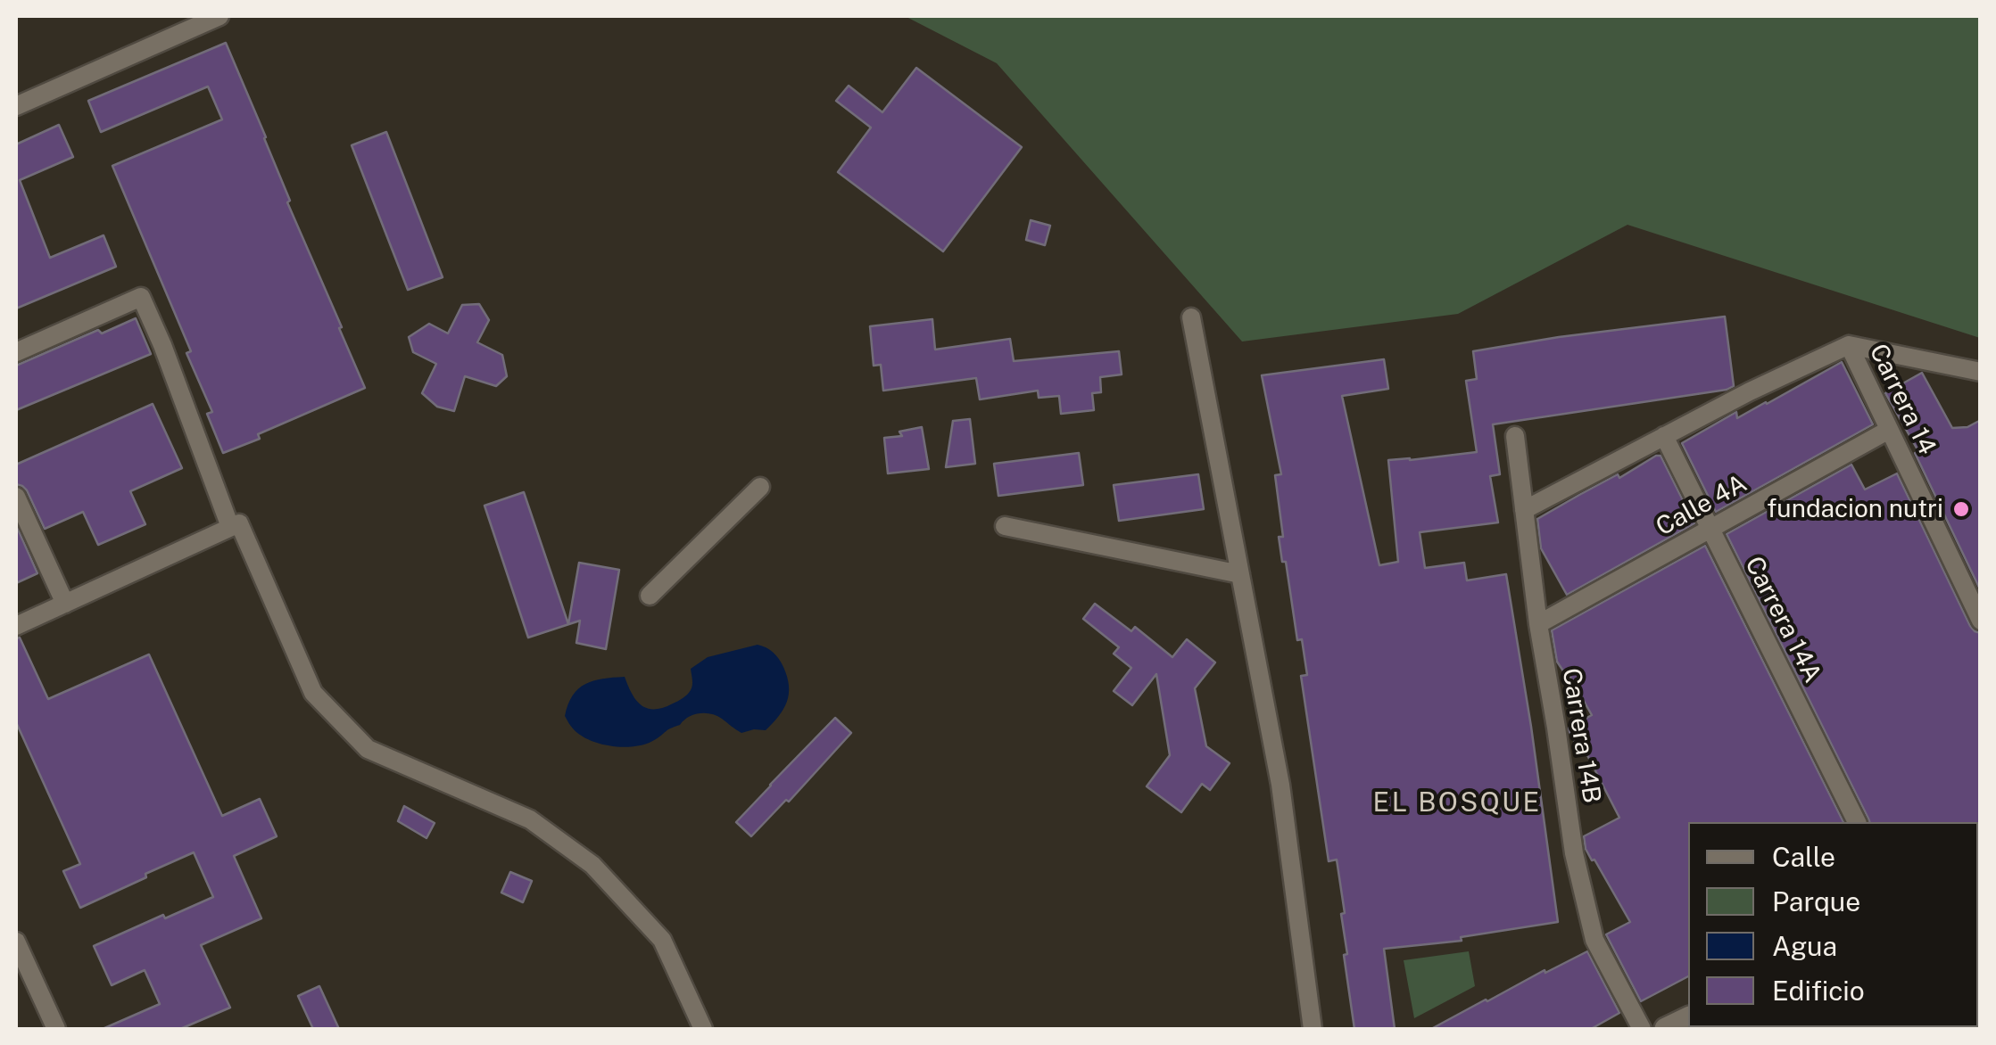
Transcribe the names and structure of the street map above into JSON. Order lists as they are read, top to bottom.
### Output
{
  "streets": {
    "street": [
      "Carrera 14",
      "Calle 4A",
      "Carrera 14A",
      "Carrera 14B"
    ]
  },
  "crossings": [
    ["Carrera 14", "Calle 4A"],
    ["Calle 4A", "Carrera 14A"],
    ["Calle 4A", "Carrera 14B"]
  ],
  "districts": ["EL BOSQUE"],
  "places": ["fundacion nutri"],
  "legend": [
    "Calle",
    "Parque",
    "Agua",
    "Edificio"
  ]
}
